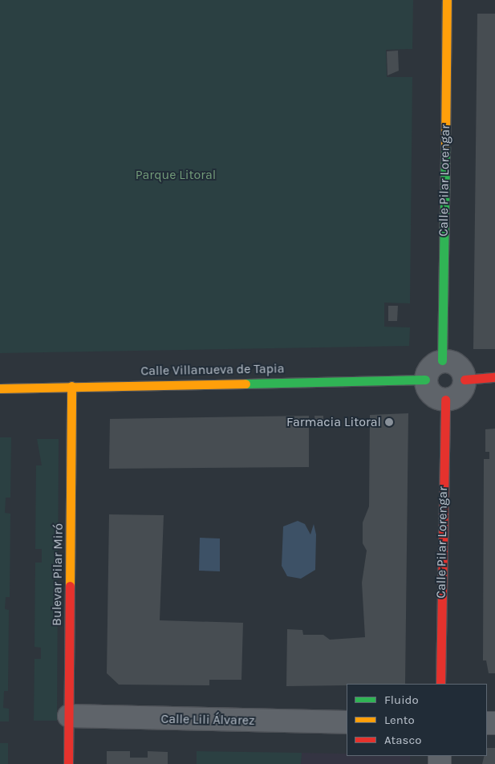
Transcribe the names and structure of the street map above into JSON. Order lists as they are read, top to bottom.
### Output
{
  "streets": {
    "street": [
      "Calle Pilar Lorengar",
      "Calle Villanueva de Tapia",
      "Bulevar Pilar Miró",
      "Calle Lili Álvarez"
    ]
  },
  "crossings": [
    ["Calle Pilar Lorengar", "Calle Villanueva de Tapia"],
    ["Calle Villanueva de Tapia", "Bulevar Pilar Miró"],
    ["Bulevar Pilar Miró", "Calle Lili Álvarez"]
  ],
  "parks": ["Parque Litoral"],
  "places": ["Farmacia Litoral"],
  "legend": ["Fluido", "Lento", "Atasco"]
}
